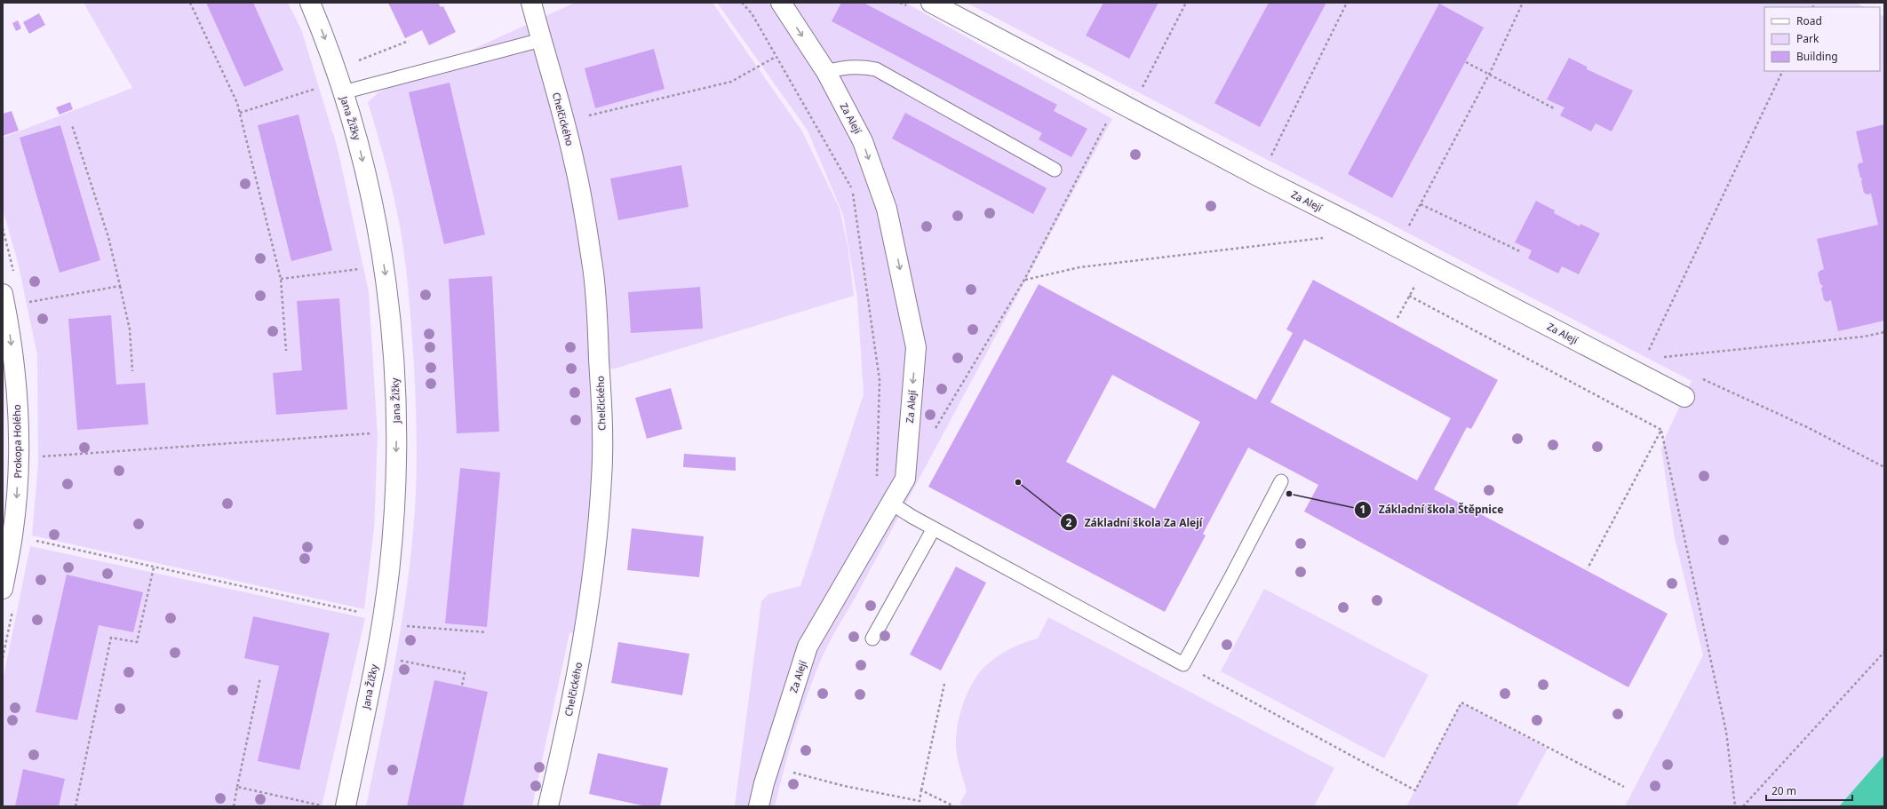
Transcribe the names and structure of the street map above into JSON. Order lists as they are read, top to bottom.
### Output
{
  "streets": {
    "street": [
      "Jana Žižky",
      "Za Alejí",
      "Chelčického",
      "Prokopa Holého"
    ]
  },
  "one_way": ["Jana Žižky", "Prokopa Holého"],
  "places": ["Základní škola Za Alejí", "Základní škola Štěpnice"],
  "legend": ["Road", "Park", "Building"],
  "scale_bar": "20 m"
}
